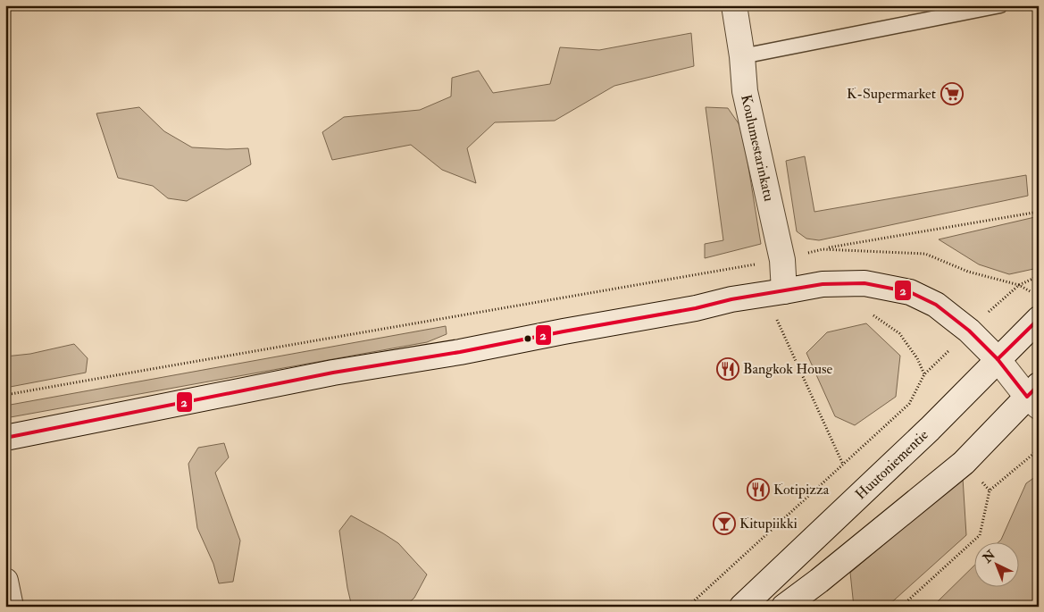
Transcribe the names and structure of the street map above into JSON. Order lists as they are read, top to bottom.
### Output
{
  "streets": {
    "street": ["Koulumestarinkatu", "Huutoniementie"]
  },
  "places": {
    "supermarket": ["K-Supermarket"],
    "restaurant": ["Bangkok House", "Kotipizza"],
    "bar": ["Kitupiikki"]
  },
  "lines": ["transit line 2"],
  "north": "top left"
}
